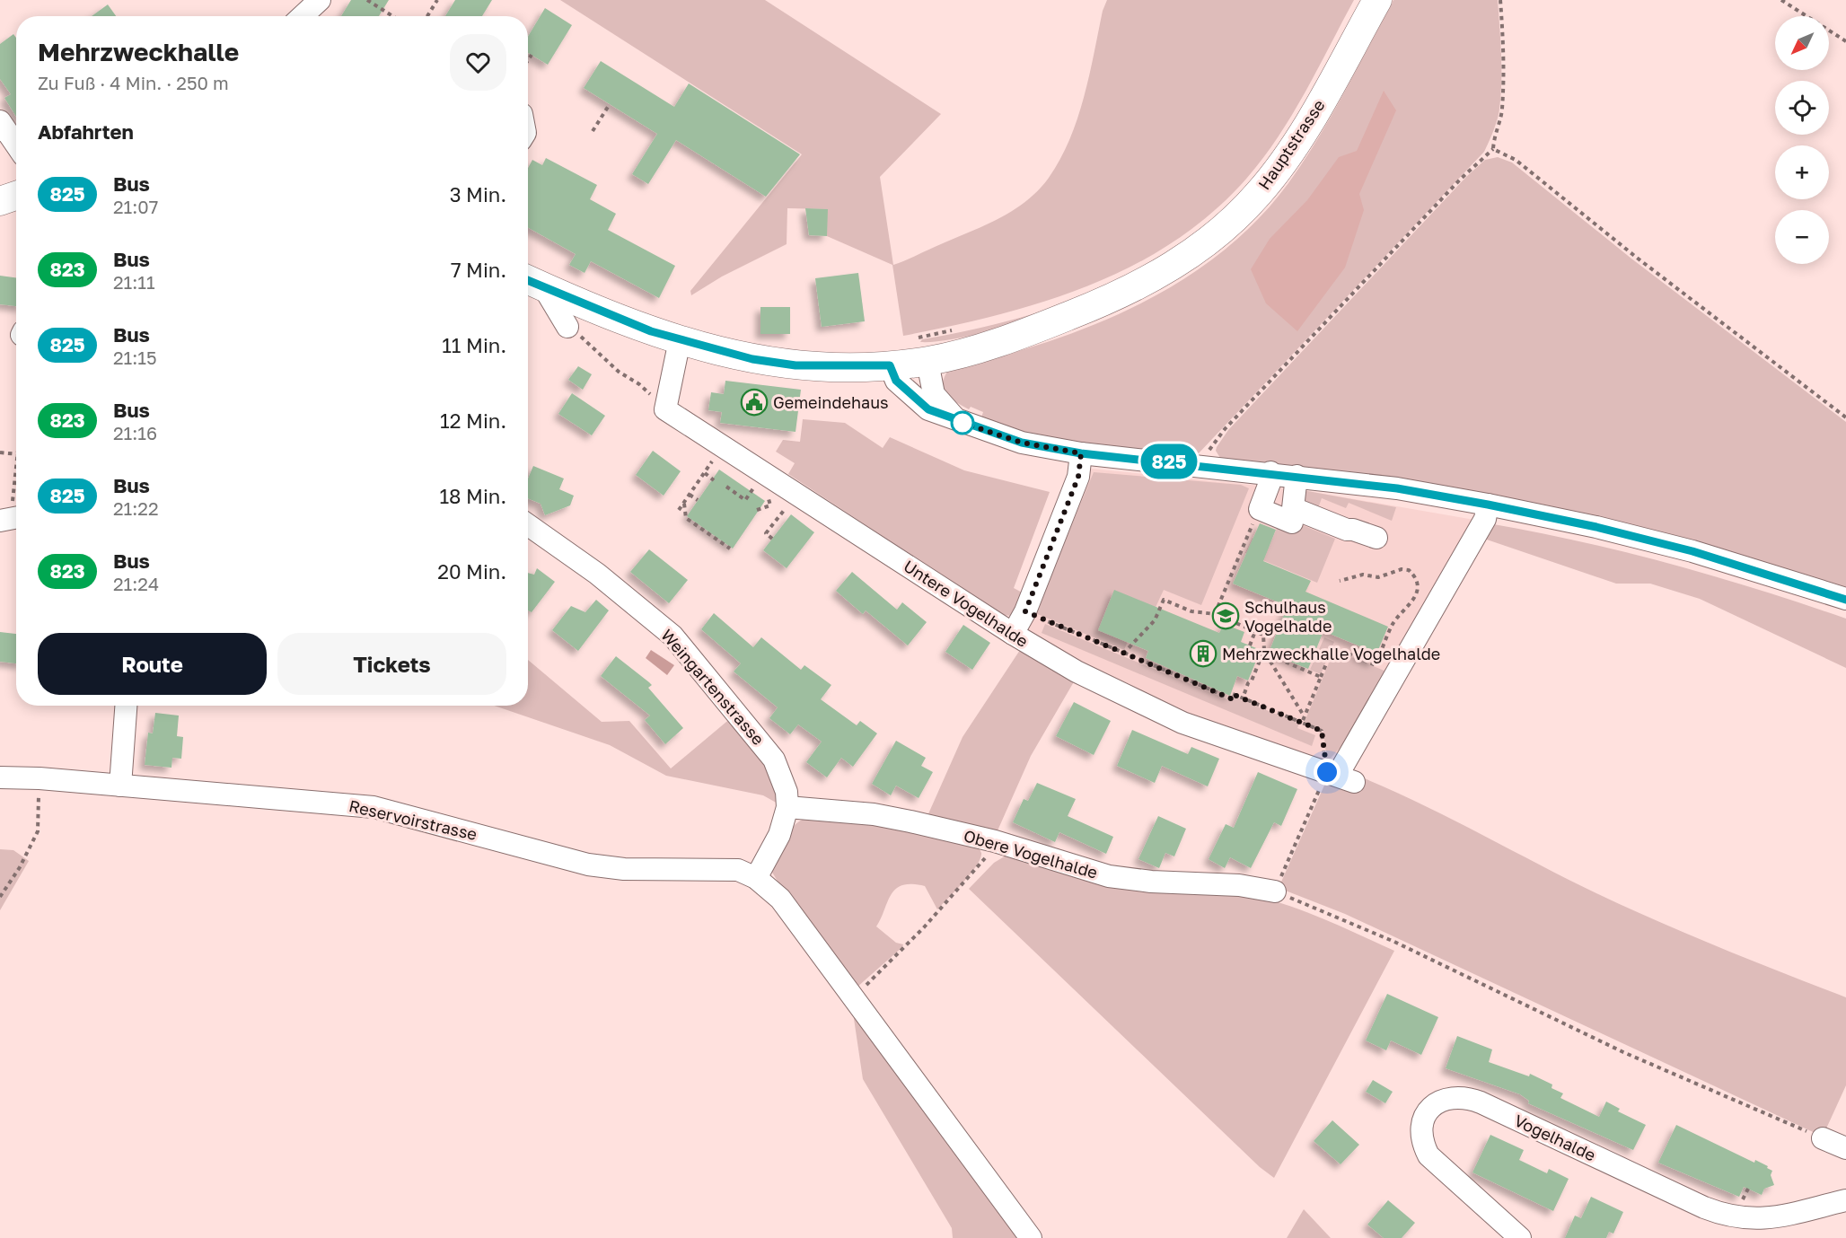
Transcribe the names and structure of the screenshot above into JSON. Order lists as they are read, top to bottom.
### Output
{
  "streets": {
    "main road": ["Hauptstrasse"],
    "street": [
      "Untere Vogelhalde",
      "Weingartenstrasse",
      "Reservoirstrasse",
      "Obere Vogelhalde",
      "Vogelhalde"
    ]
  },
  "crossings": [
    ["Weingartenstrasse", "Reservoirstrasse"],
    ["Weingartenstrasse", "Obere Vogelhalde"]
  ],
  "places": {
    "public building": ["Gemeindehaus"],
    "school or university": ["Schulhaus Vogelhalde"],
    "building": ["Mehrzweckhalle Vogelhalde"]
  },
  "lines": ["bus line 825"],
  "north": "bottom left",
  "page": {
    "on_map": "825",
    "map_buttons": ["+", "−"],
    "heading": [
      ["Mehrzweckhalle", "Zu Fuß · 4 Min. · 250 m"],
      "Abfahrten"
    ],
    "list": [
      {
        "mark": "825",
        "name": "Bus",
        "note": "21:07",
        "value": "3 Min."
      },
      {
        "mark": "823",
        "name": "Bus",
        "note": "21:11",
        "value": "7 Min."
      },
      {
        "mark": "825",
        "name": "Bus",
        "note": "21:15",
        "value": "11 Min."
      },
      {
        "mark": "823",
        "name": "Bus",
        "note": "21:16",
        "value": "12 Min."
      },
      {
        "mark": "825",
        "name": "Bus",
        "note": "21:22",
        "value": "18 Min."
      },
      {
        "mark": "823",
        "name": "Bus",
        "note": "21:24",
        "value": "20 Min."
      }
    ],
    "buttons": ["Route", "Tickets"]
  }
}
